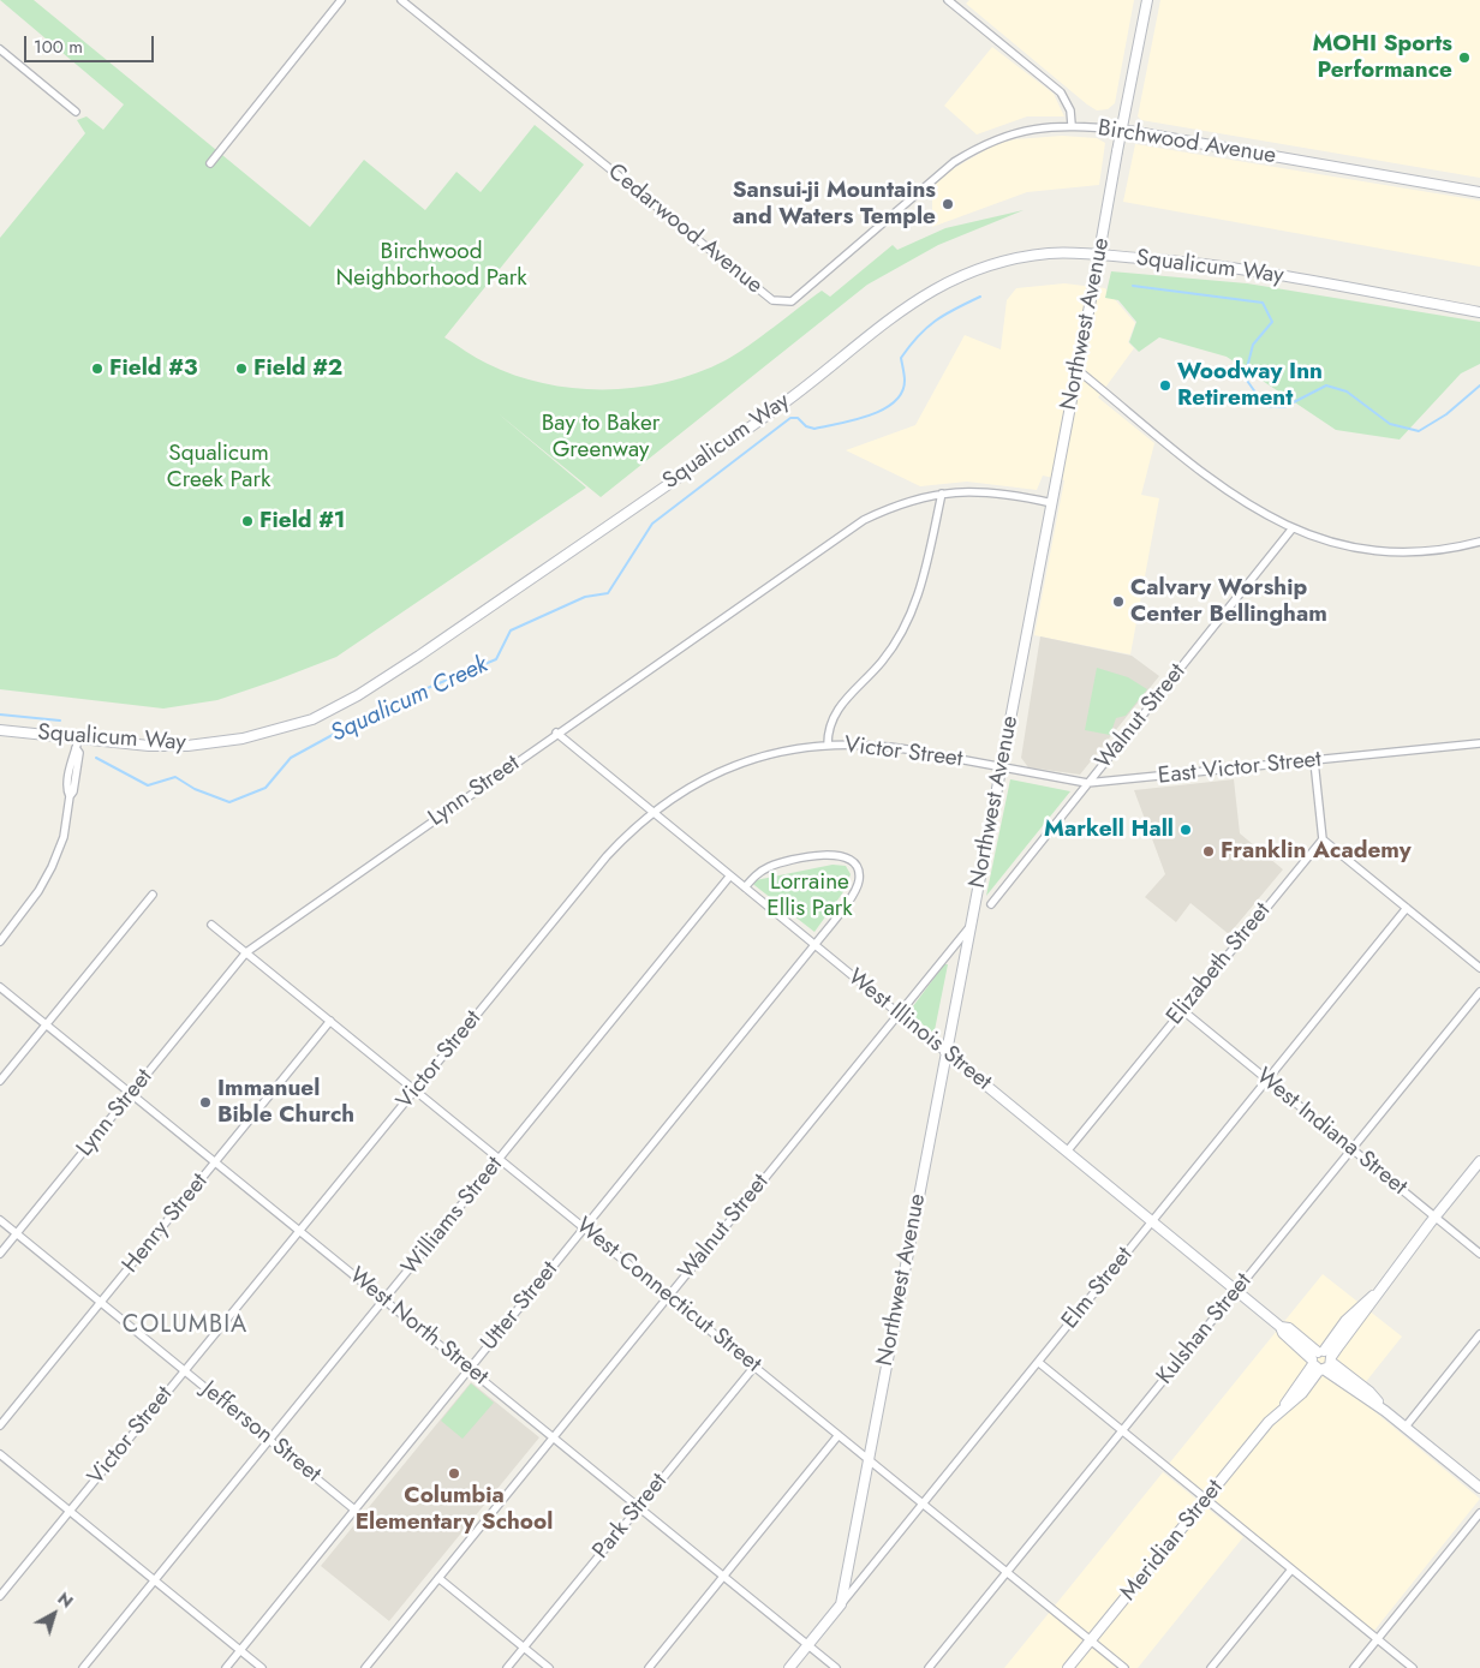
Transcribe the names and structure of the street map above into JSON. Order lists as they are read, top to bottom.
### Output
{
  "streets": {
    "street": [
      "Birchwood Avenue",
      "Cedarwood Avenue",
      "Squalicum Way",
      "Northwest Avenue",
      "Walnut Street",
      "Victor Street",
      "East Victor Street",
      "Lynn Street",
      "Elizabeth Street",
      "West Illinois Street",
      "West Indiana Street",
      "Williams Street",
      "Henry Street",
      "Elm Street",
      "West Connecticut Street",
      "Utter Street",
      "West North Street",
      "Kulshan Street",
      "Jefferson Street",
      "Park Street",
      "Meridian Street"
    ]
  },
  "crossings": [
    ["Birchwood Avenue", "Cedarwood Avenue"],
    ["Birchwood Avenue", "Northwest Avenue"],
    ["Northwest Avenue", "Walnut Street"],
    ["Northwest Avenue", "Victor Street"],
    ["Northwest Avenue", "East Victor Street"],
    ["Northwest Avenue", "Lynn Street"],
    ["Northwest Avenue", "West Illinois Street"],
    ["Northwest Avenue", "Elm Street"],
    ["Northwest Avenue", "West Connecticut Street"],
    ["Walnut Street", "East Victor Street"],
    ["Walnut Street", "West Illinois Street"],
    ["Walnut Street", "West Connecticut Street"],
    ["Walnut Street", "West North Street"],
    ["Victor Street", "East Victor Street"],
    ["Victor Street", "West Illinois Street"],
    ["Victor Street", "West Connecticut Street"],
    ["Victor Street", "West North Street"],
    ["Victor Street", "Jefferson Street"],
    ["Lynn Street", "West Illinois Street"],
    ["Lynn Street", "West Connecticut Street"],
    ["Lynn Street", "West North Street"],
    ["Lynn Street", "Jefferson Street"],
    ["Elizabeth Street", "West Illinois Street"],
    ["Elizabeth Street", "West Indiana Street"],
    ["West Illinois Street", "Williams Street"],
    ["West Illinois Street", "Elm Street"],
    ["West Illinois Street", "Utter Street"],
    ["West Illinois Street", "Kulshan Street"],
    ["West Illinois Street", "Meridian Street"],
    ["West Indiana Street", "Elm Street"],
    ["West Indiana Street", "Kulshan Street"],
    ["West Indiana Street", "Meridian Street"],
    ["Williams Street", "West Connecticut Street"],
    ["Williams Street", "West North Street"],
    ["Williams Street", "Jefferson Street"],
    ["Henry Street", "West Connecticut Street"],
    ["Henry Street", "West North Street"],
    ["Henry Street", "Jefferson Street"],
    ["Elm Street", "West Connecticut Street"],
    ["Elm Street", "West North Street"],
    ["West Connecticut Street", "Utter Street"],
    ["West Connecticut Street", "Kulshan Street"],
    ["West Connecticut Street", "Park Street"],
    ["West Connecticut Street", "Meridian Street"],
    ["Utter Street", "West North Street"],
    ["Utter Street", "Jefferson Street"],
    ["West North Street", "Park Street"]
  ],
  "districts": ["COLUMBIA"],
  "water": ["Squalicum Creek"],
  "parks": [
    "Birchwood Neighborhood Park",
    "Bay to Baker Greenway",
    "Squalicum Creek Park",
    "Lorraine Ellis Park"
  ],
  "places": [
    "MOHI Sports Performance",
    "Sansui-ji Mountains and Waters Temple",
    "Field #3",
    "Field #2",
    "Woodway Inn Retirement",
    "Field #1",
    "Calvary Worship Center Bellingham",
    "Markell Hall",
    "Franklin Academy",
    "Immanuel Bible Church",
    "Columbia Elementary School"
  ],
  "scale_bar": "100 m",
  "north": "top right"
}
